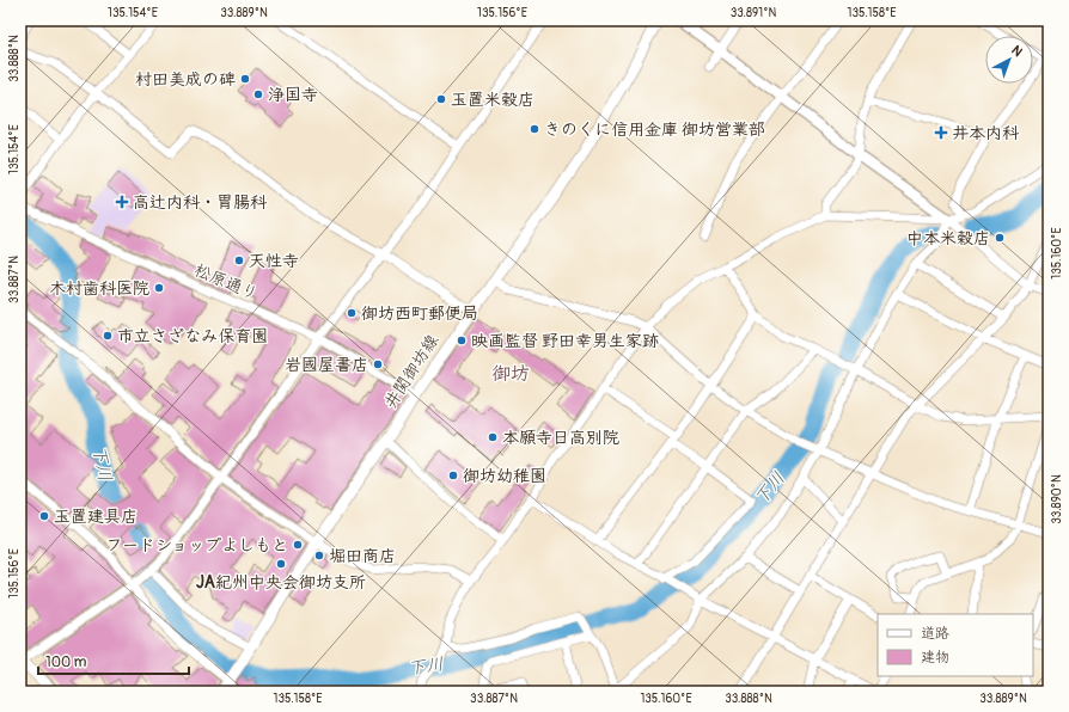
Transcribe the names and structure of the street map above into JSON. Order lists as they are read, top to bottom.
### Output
{
  "streets": {
    "main road": ["井関御坊線"],
    "street": ["松原通り"]
  },
  "crossings": [
    ["松原通り", "井関御坊線"]
  ],
  "districts": ["御坊"],
  "water": ["下川"],
  "places": {
    "other": [
      "村田美成の碑",
      "浄国寺",
      "玉置米穀店",
      "きのくに信用金庫 御坊営業部",
      "中本米穀店",
      "天性寺",
      "木村歯科医院",
      "御坊西町郵便局",
      "市立さざなみ保育園",
      "映画監督 野田幸男生家跡",
      "岩國屋書店",
      "本願寺日高別院",
      "御坊幼稚園",
      "玉置建具店",
      "フードショップよしもと",
      "堀田商店",
      "JA紀州中央会御坊支所"
    ],
    "health": ["井本内科", "高辻内科・胃腸科"]
  },
  "legend": ["道路", "建物"],
  "scale_bar": "100 m",
  "north": "top right",
  "coordinates": [
    "135.154°E",
    "33.889°N",
    "135.156°E",
    "33.891°N",
    "135.158°E",
    "33.888°N",
    "135.160°E",
    "33.887°N",
    "33.890°N"
  ]
}
